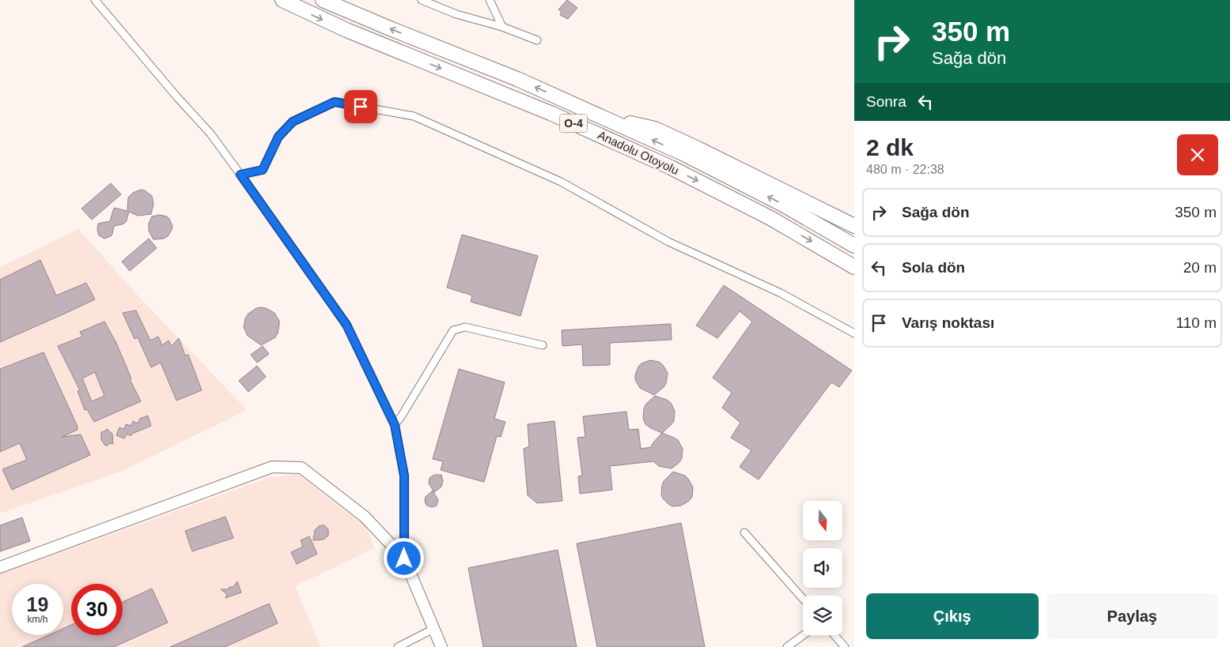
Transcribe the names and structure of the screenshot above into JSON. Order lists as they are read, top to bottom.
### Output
{
  "streets": {
    "highway": ["O-4", "Anadolu Otoyolu"]
  },
  "north": "bottom",
  "page": {
    "turn": ["350 m", "Sağa dön"],
    "then": "Sonra",
    "heading": ["2 dk", "480 m · 22:38"],
    "list": [
      {
        "name": "Sağa dön",
        "value": "350 m"
      },
      {
        "name": "Sola dön",
        "value": "20 m"
      },
      {
        "name": "Varış noktası",
        "value": "110 m"
      }
    ],
    "speed": "19 km/h",
    "limit": "30",
    "buttons": ["Çıkış", "Paylaş"]
  }
}
